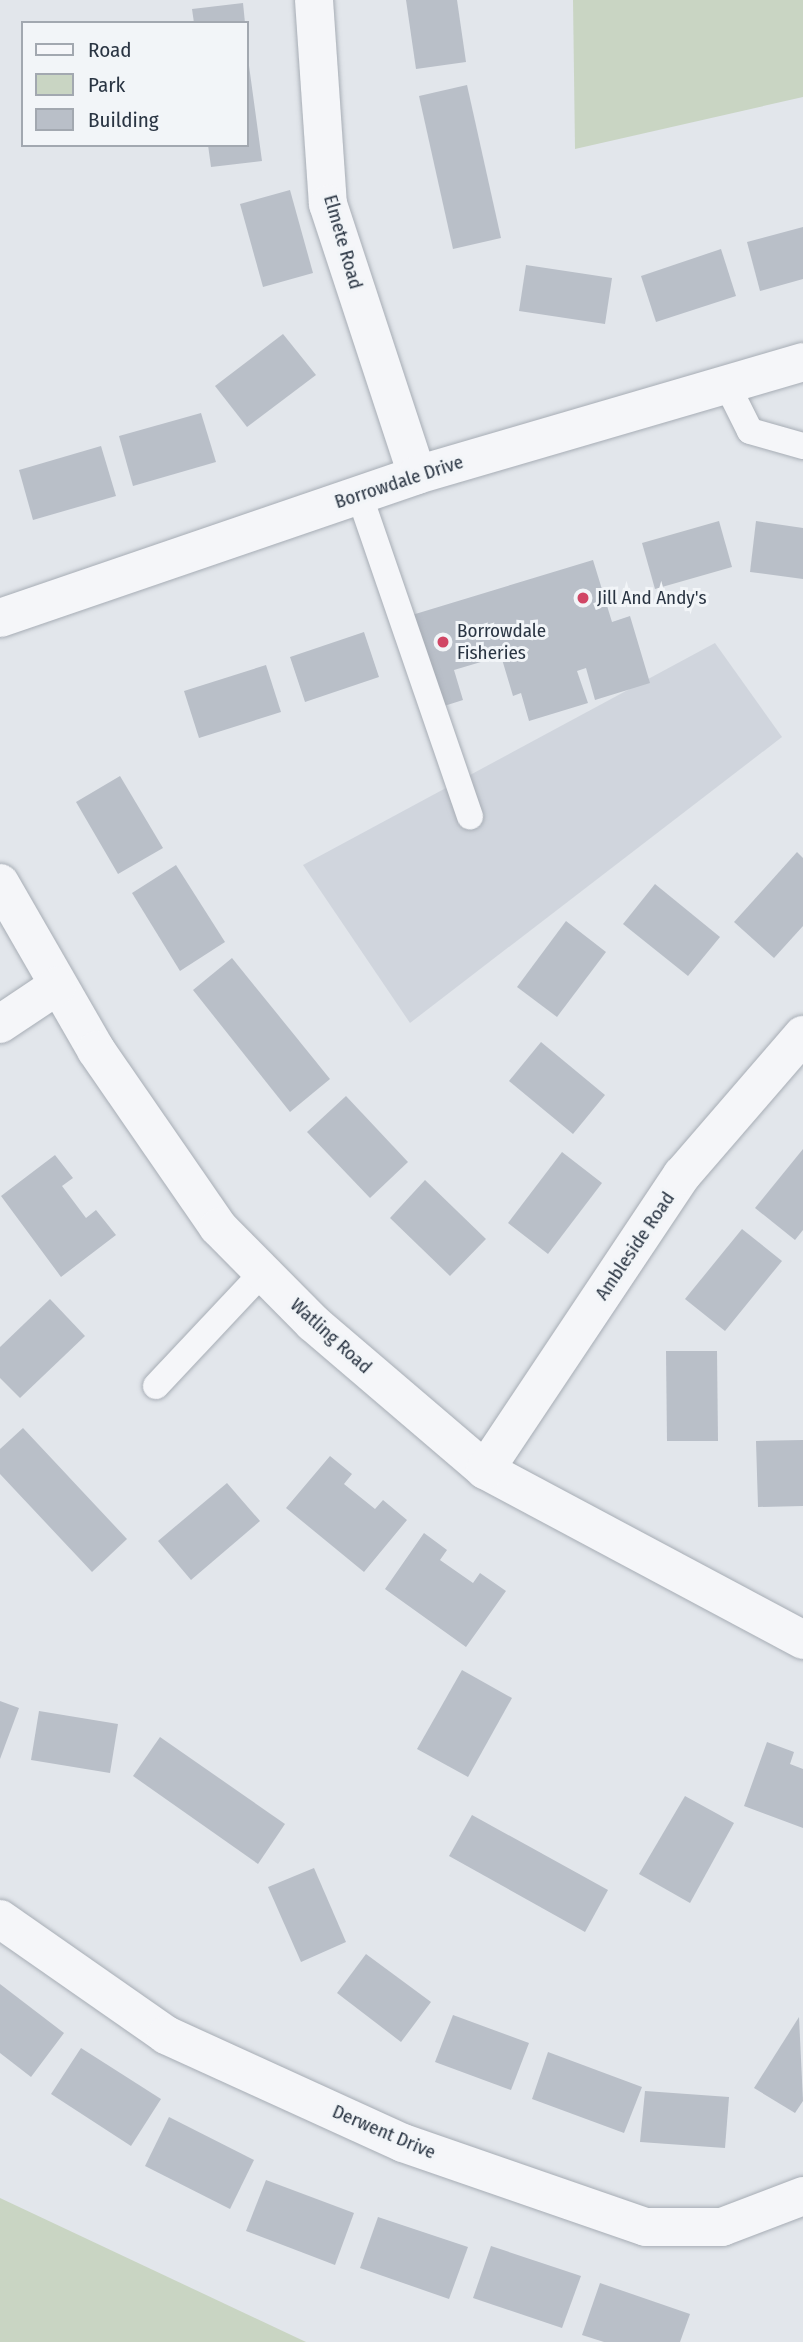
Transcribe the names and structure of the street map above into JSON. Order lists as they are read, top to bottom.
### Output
{
  "streets": {
    "street": [
      "Elmete Road",
      "Borrowdale Drive",
      "Ambleside Road",
      "Watling Road",
      "Derwent Drive"
    ]
  },
  "crossings": [
    ["Elmete Road", "Borrowdale Drive"],
    ["Ambleside Road", "Watling Road"]
  ],
  "places": ["Jill And Andy's", "Borrowdale Fisheries"],
  "legend": ["Road", "Park", "Building"]
}
